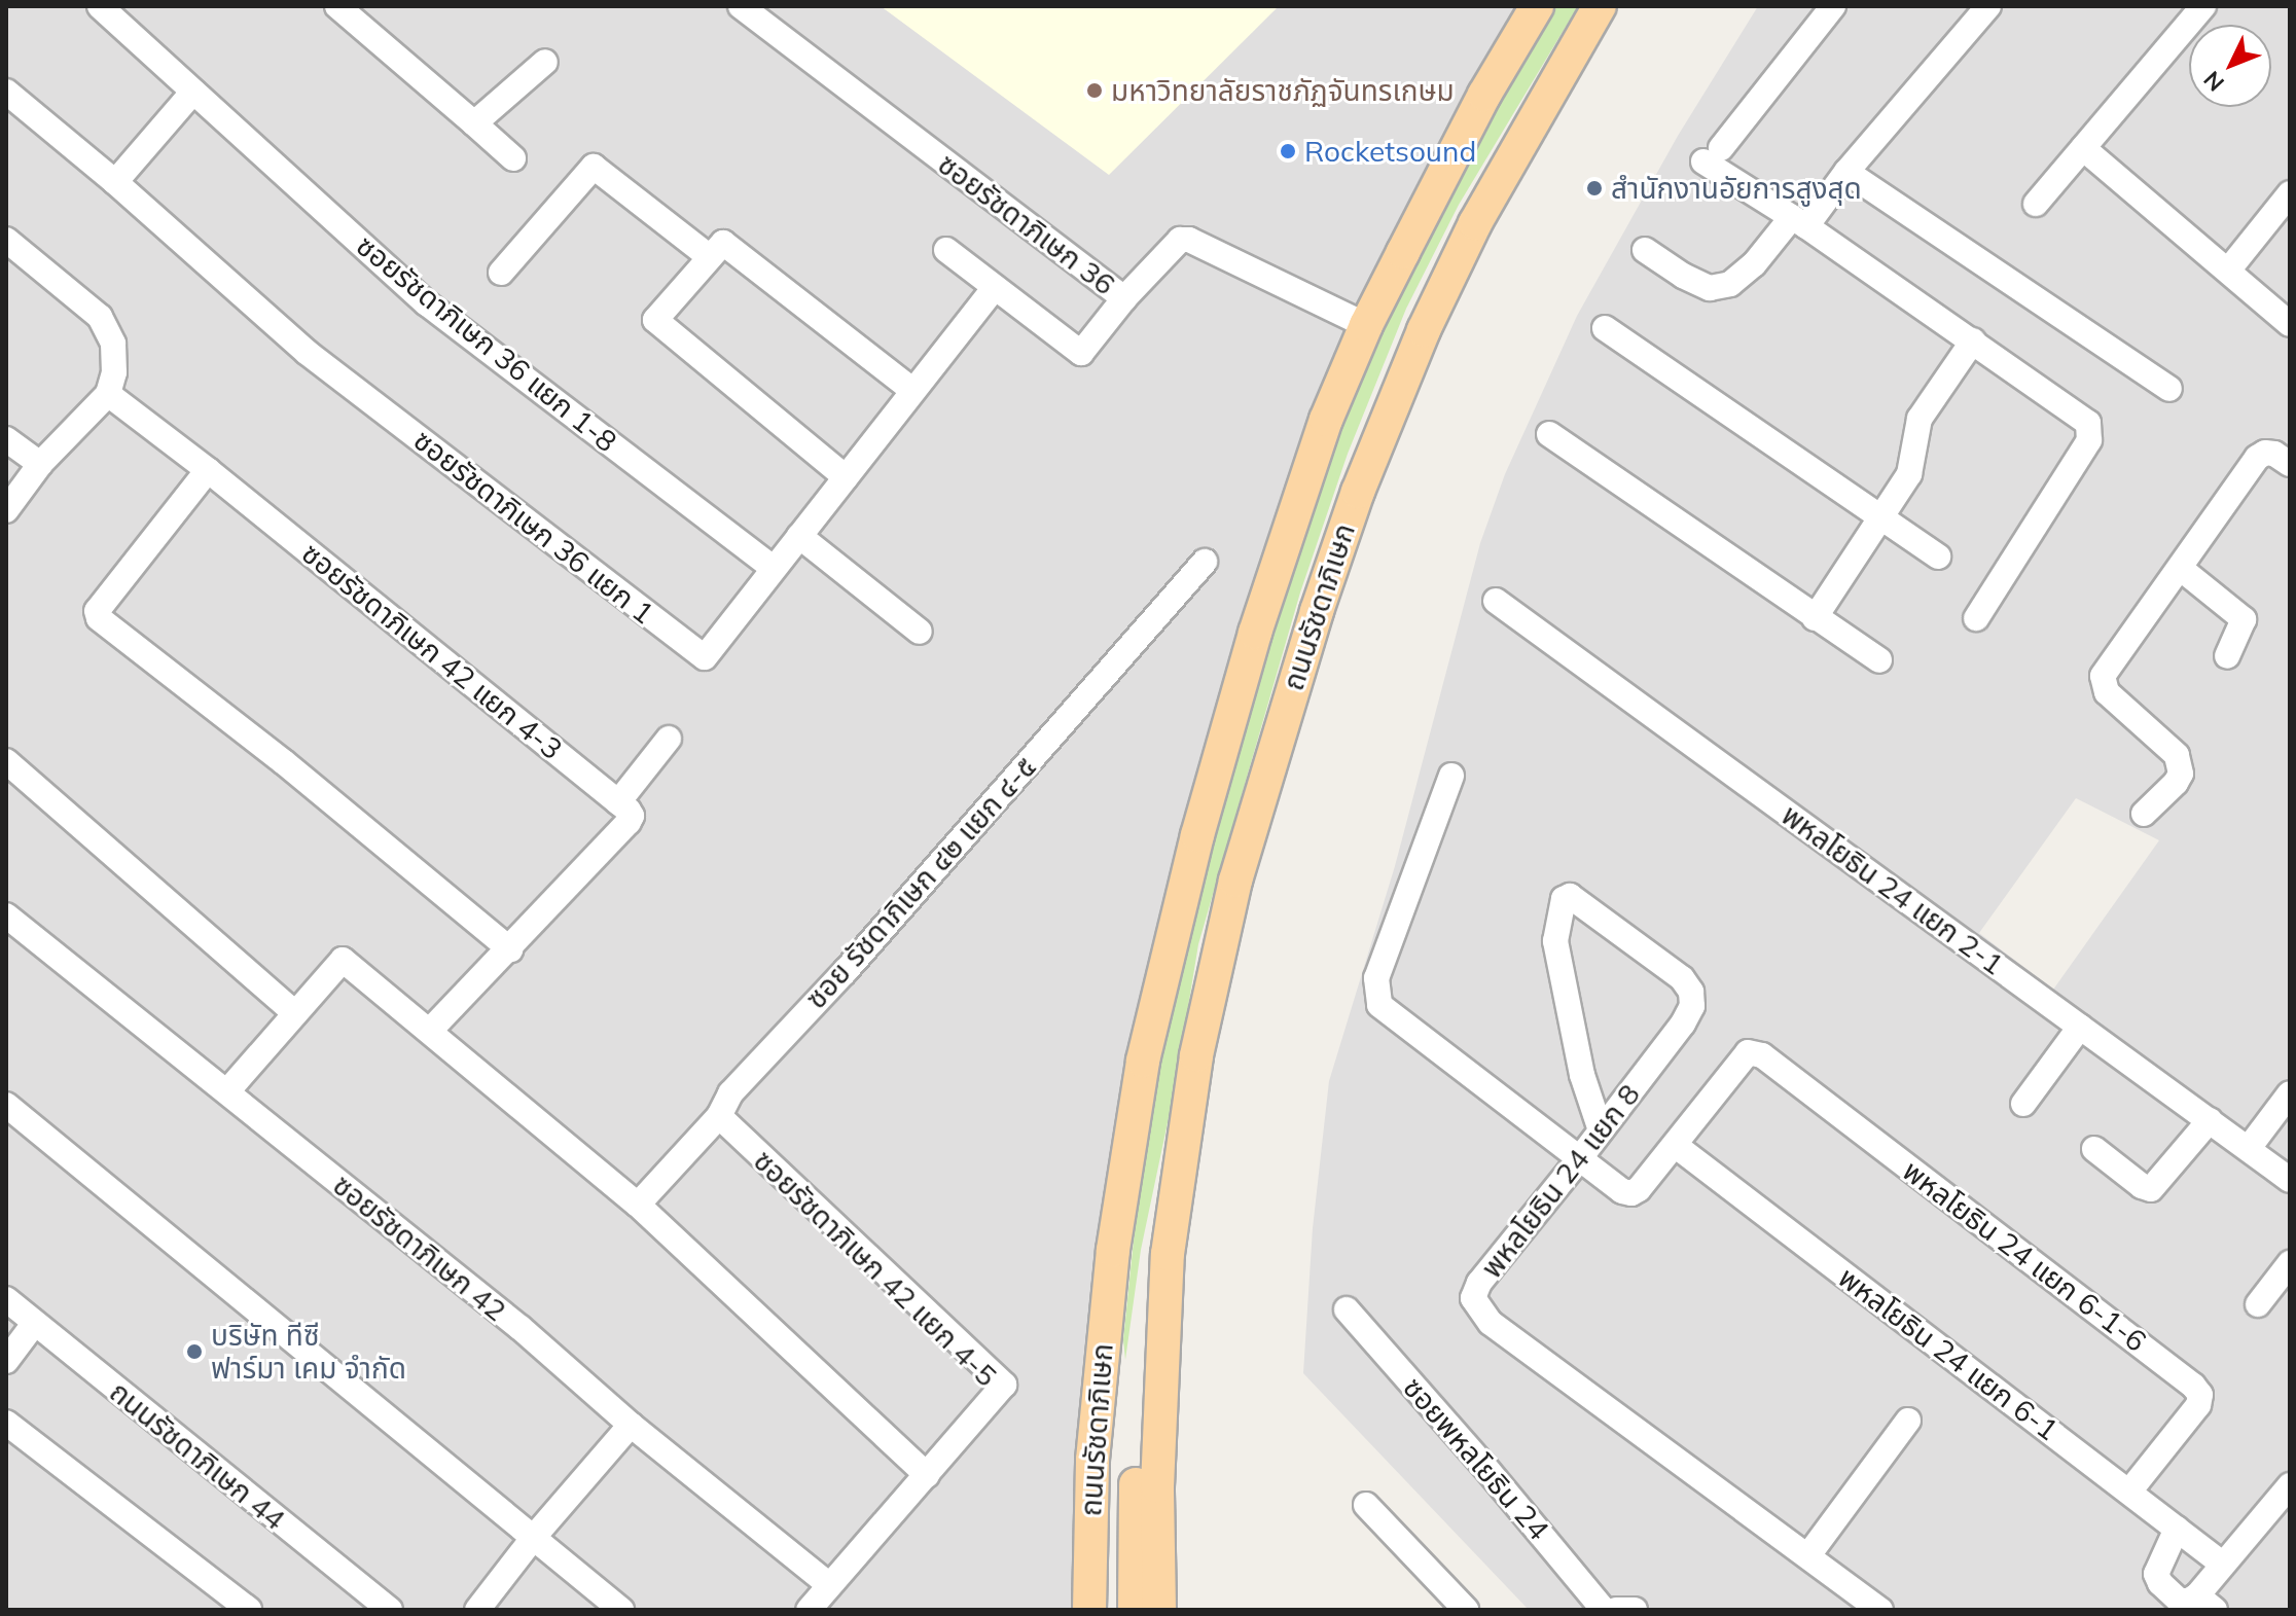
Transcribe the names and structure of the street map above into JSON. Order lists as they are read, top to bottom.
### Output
{
  "streets": {
    "main road": ["ถนนรัชดาภิเษก"],
    "street": [
      "ซอยรัชดาภิเษก 36",
      "ซอยรัชดาภิเษก 36 แยก 1-8",
      "ซอยรัชดาภิเษก 36 แยก 1",
      "ซอยรัชดาภิเษก 42 แยก 4-3",
      "ซอย รัชดาภิเษก ๔๒ แยก ๔-๕",
      "พหลโยธิน 24 แยก 2-1",
      "พหลโยธิน 24 แยก 8",
      "ซอยรัชดาภิเษก 42",
      "พหลโยธิน 24 แยก 6-1-6",
      "ซอยรัชดาภิเษก 42 แยก 4-5",
      "พหลโยธิน 24 แยก 6-1",
      "ถนนรัชดาภิเษก 44",
      "ซอยพหลโยธิน 24"
    ]
  },
  "crossings": [
    ["ซอยรัชดาภิเษก 36", "ถนนรัชดาภิเษก"],
    ["ซอยรัชดาภิเษก 36 แยก 1-8", "ซอยรัชดาภิเษก 36 แยก 1"],
    ["ซอย รัชดาภิเษก ๔๒ แยก ๔-๕", "ซอยรัชดาภิเษก 42 แยก 4-5"],
    ["ซอยรัชดาภิเษก 42", "ซอยรัชดาภิเษก 42 แยก 4-5"],
    ["พหลโยธิน 24 แยก 6-1-6", "พหลโยธิน 24 แยก 6-1"]
  ],
  "places": [
    "มหาวิทยาลัยราชภัฏจันทรเกษม",
    "Rocketsound",
    "สำนักงานอัยการสูงสุด",
    "บริษัท ทีซี ฟาร์มา เคม จำกัด"
  ],
  "north": "bottom left"
}
